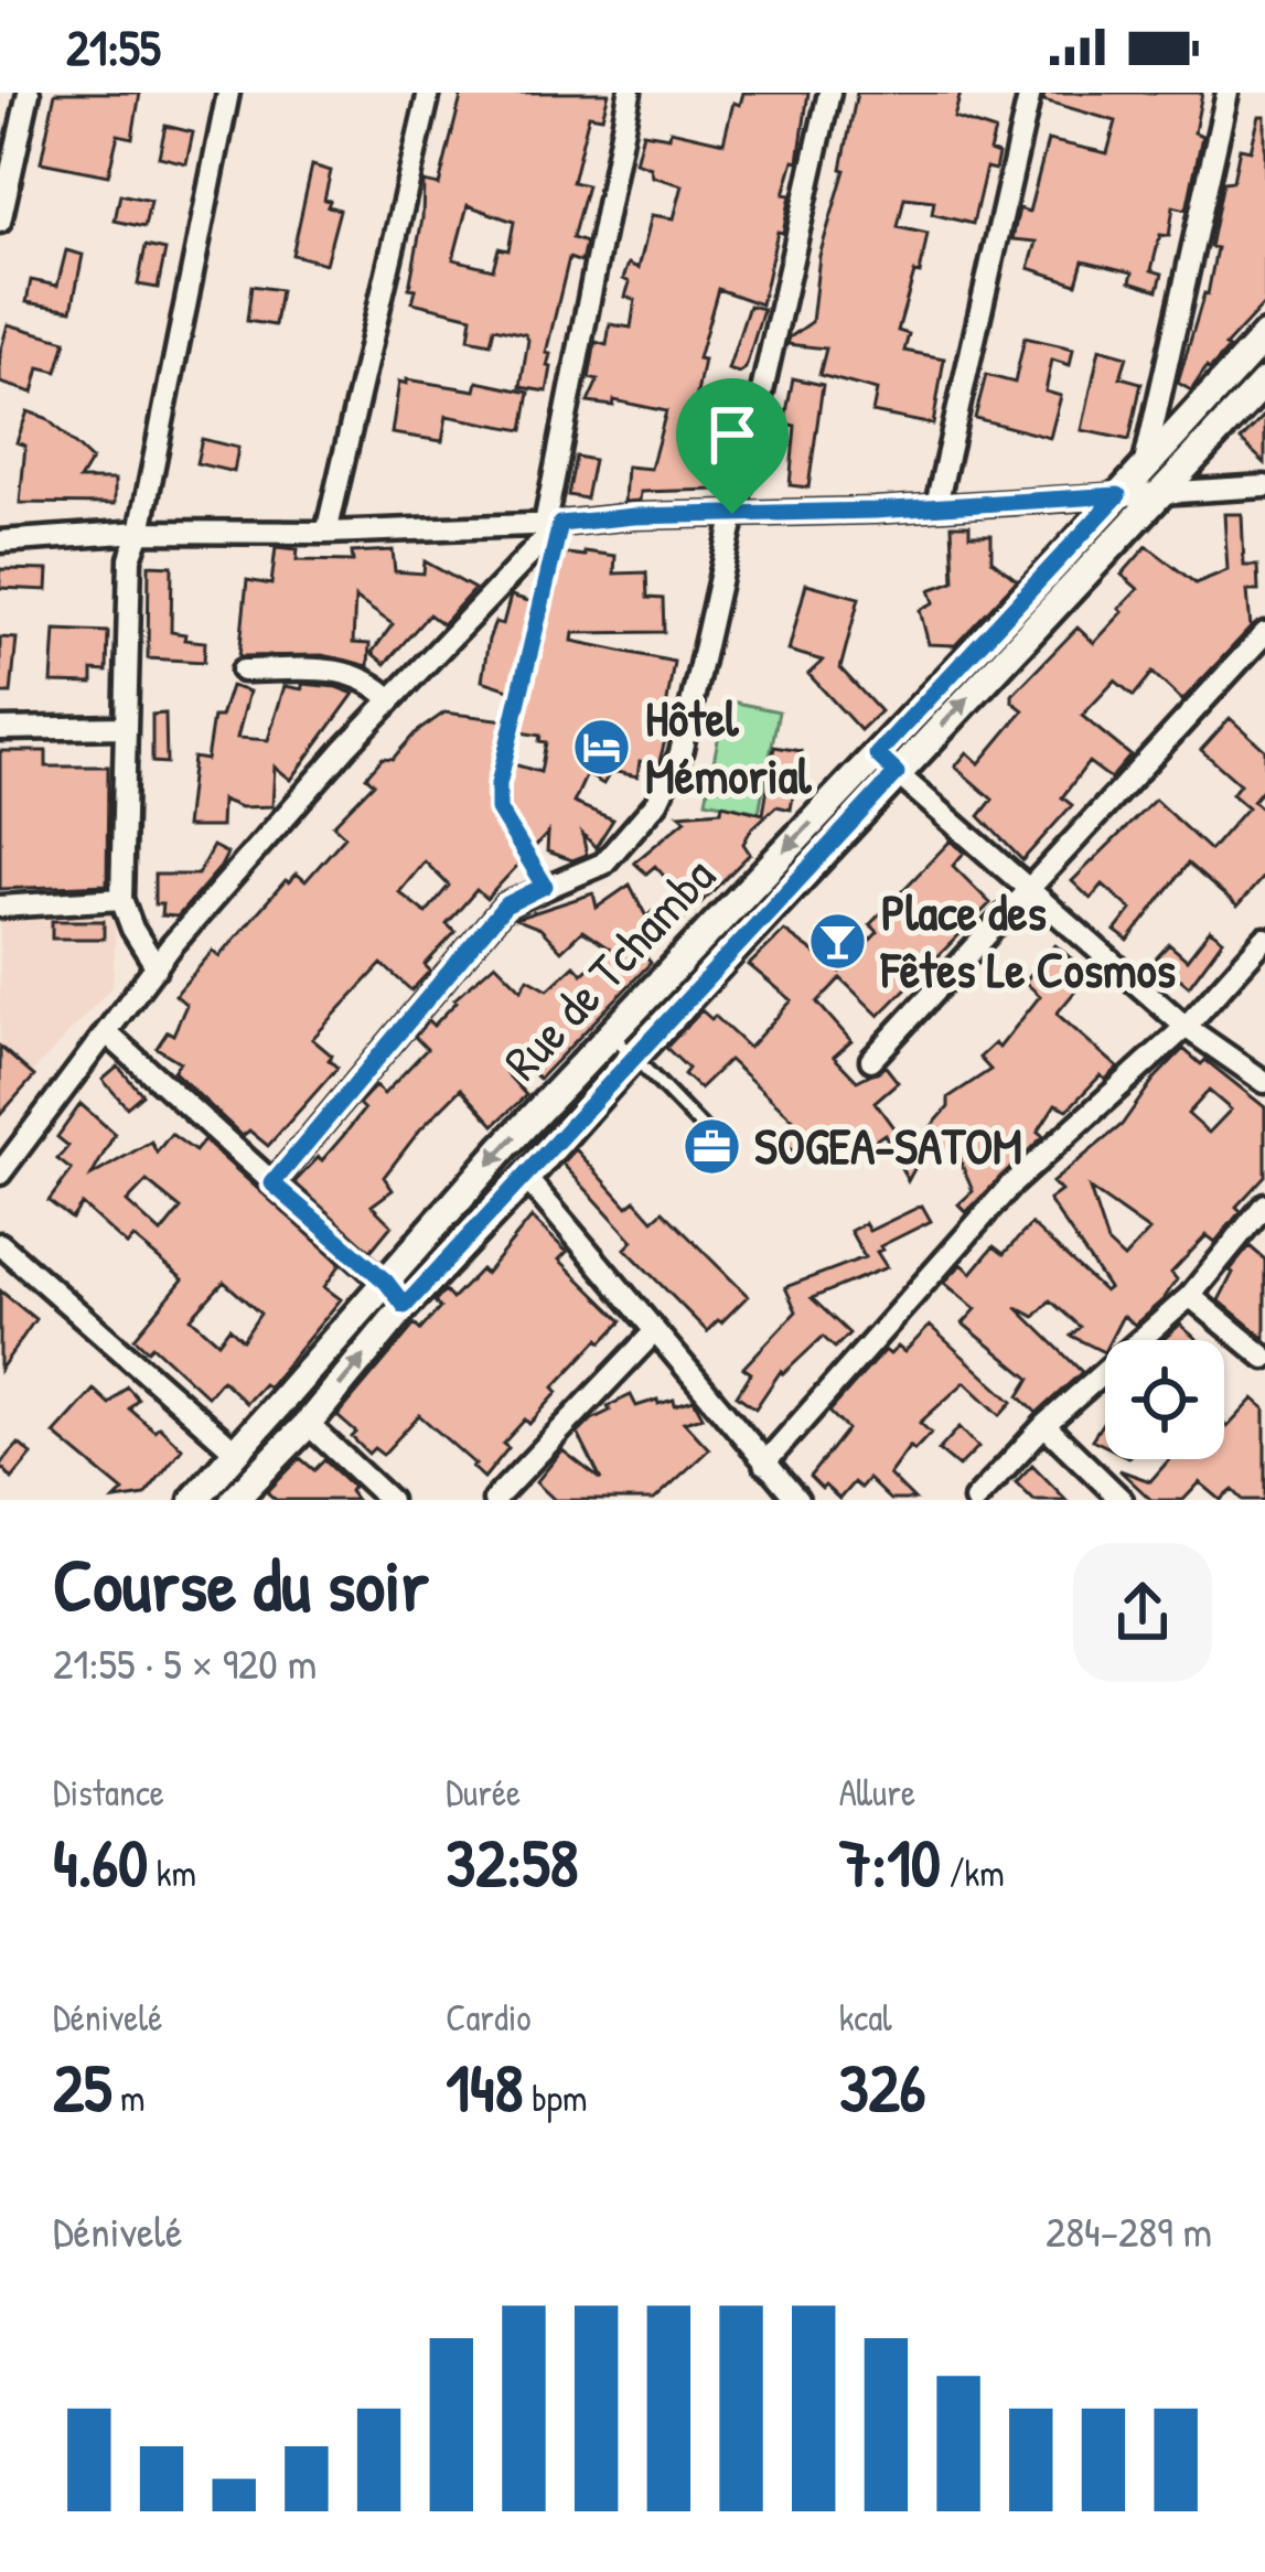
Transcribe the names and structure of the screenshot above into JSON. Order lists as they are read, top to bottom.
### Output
{
  "streets": {
    "street": ["Rue de Tchamba"]
  },
  "places": {
    "hotel": ["Hôtel Mémorial"],
    "bar": ["Place des Fêtes Le Cosmos"],
    "office": ["SOGEA-SATOM"]
  },
  "page": {
    "status": "21:55",
    "heading": ["Course du soir", "21:55 · 5 × 920 m"],
    "stats": [
      ["Distance", "4.60 km"],
      ["Durée", "32:58"],
      ["Allure", "7:10 /km"],
      ["Dénivelé", "25 m"],
      ["Cardio", "148 bpm"],
      ["kcal", "326"]
    ],
    "chart": ["Dénivelé", "284–289 m"]
  }
}
